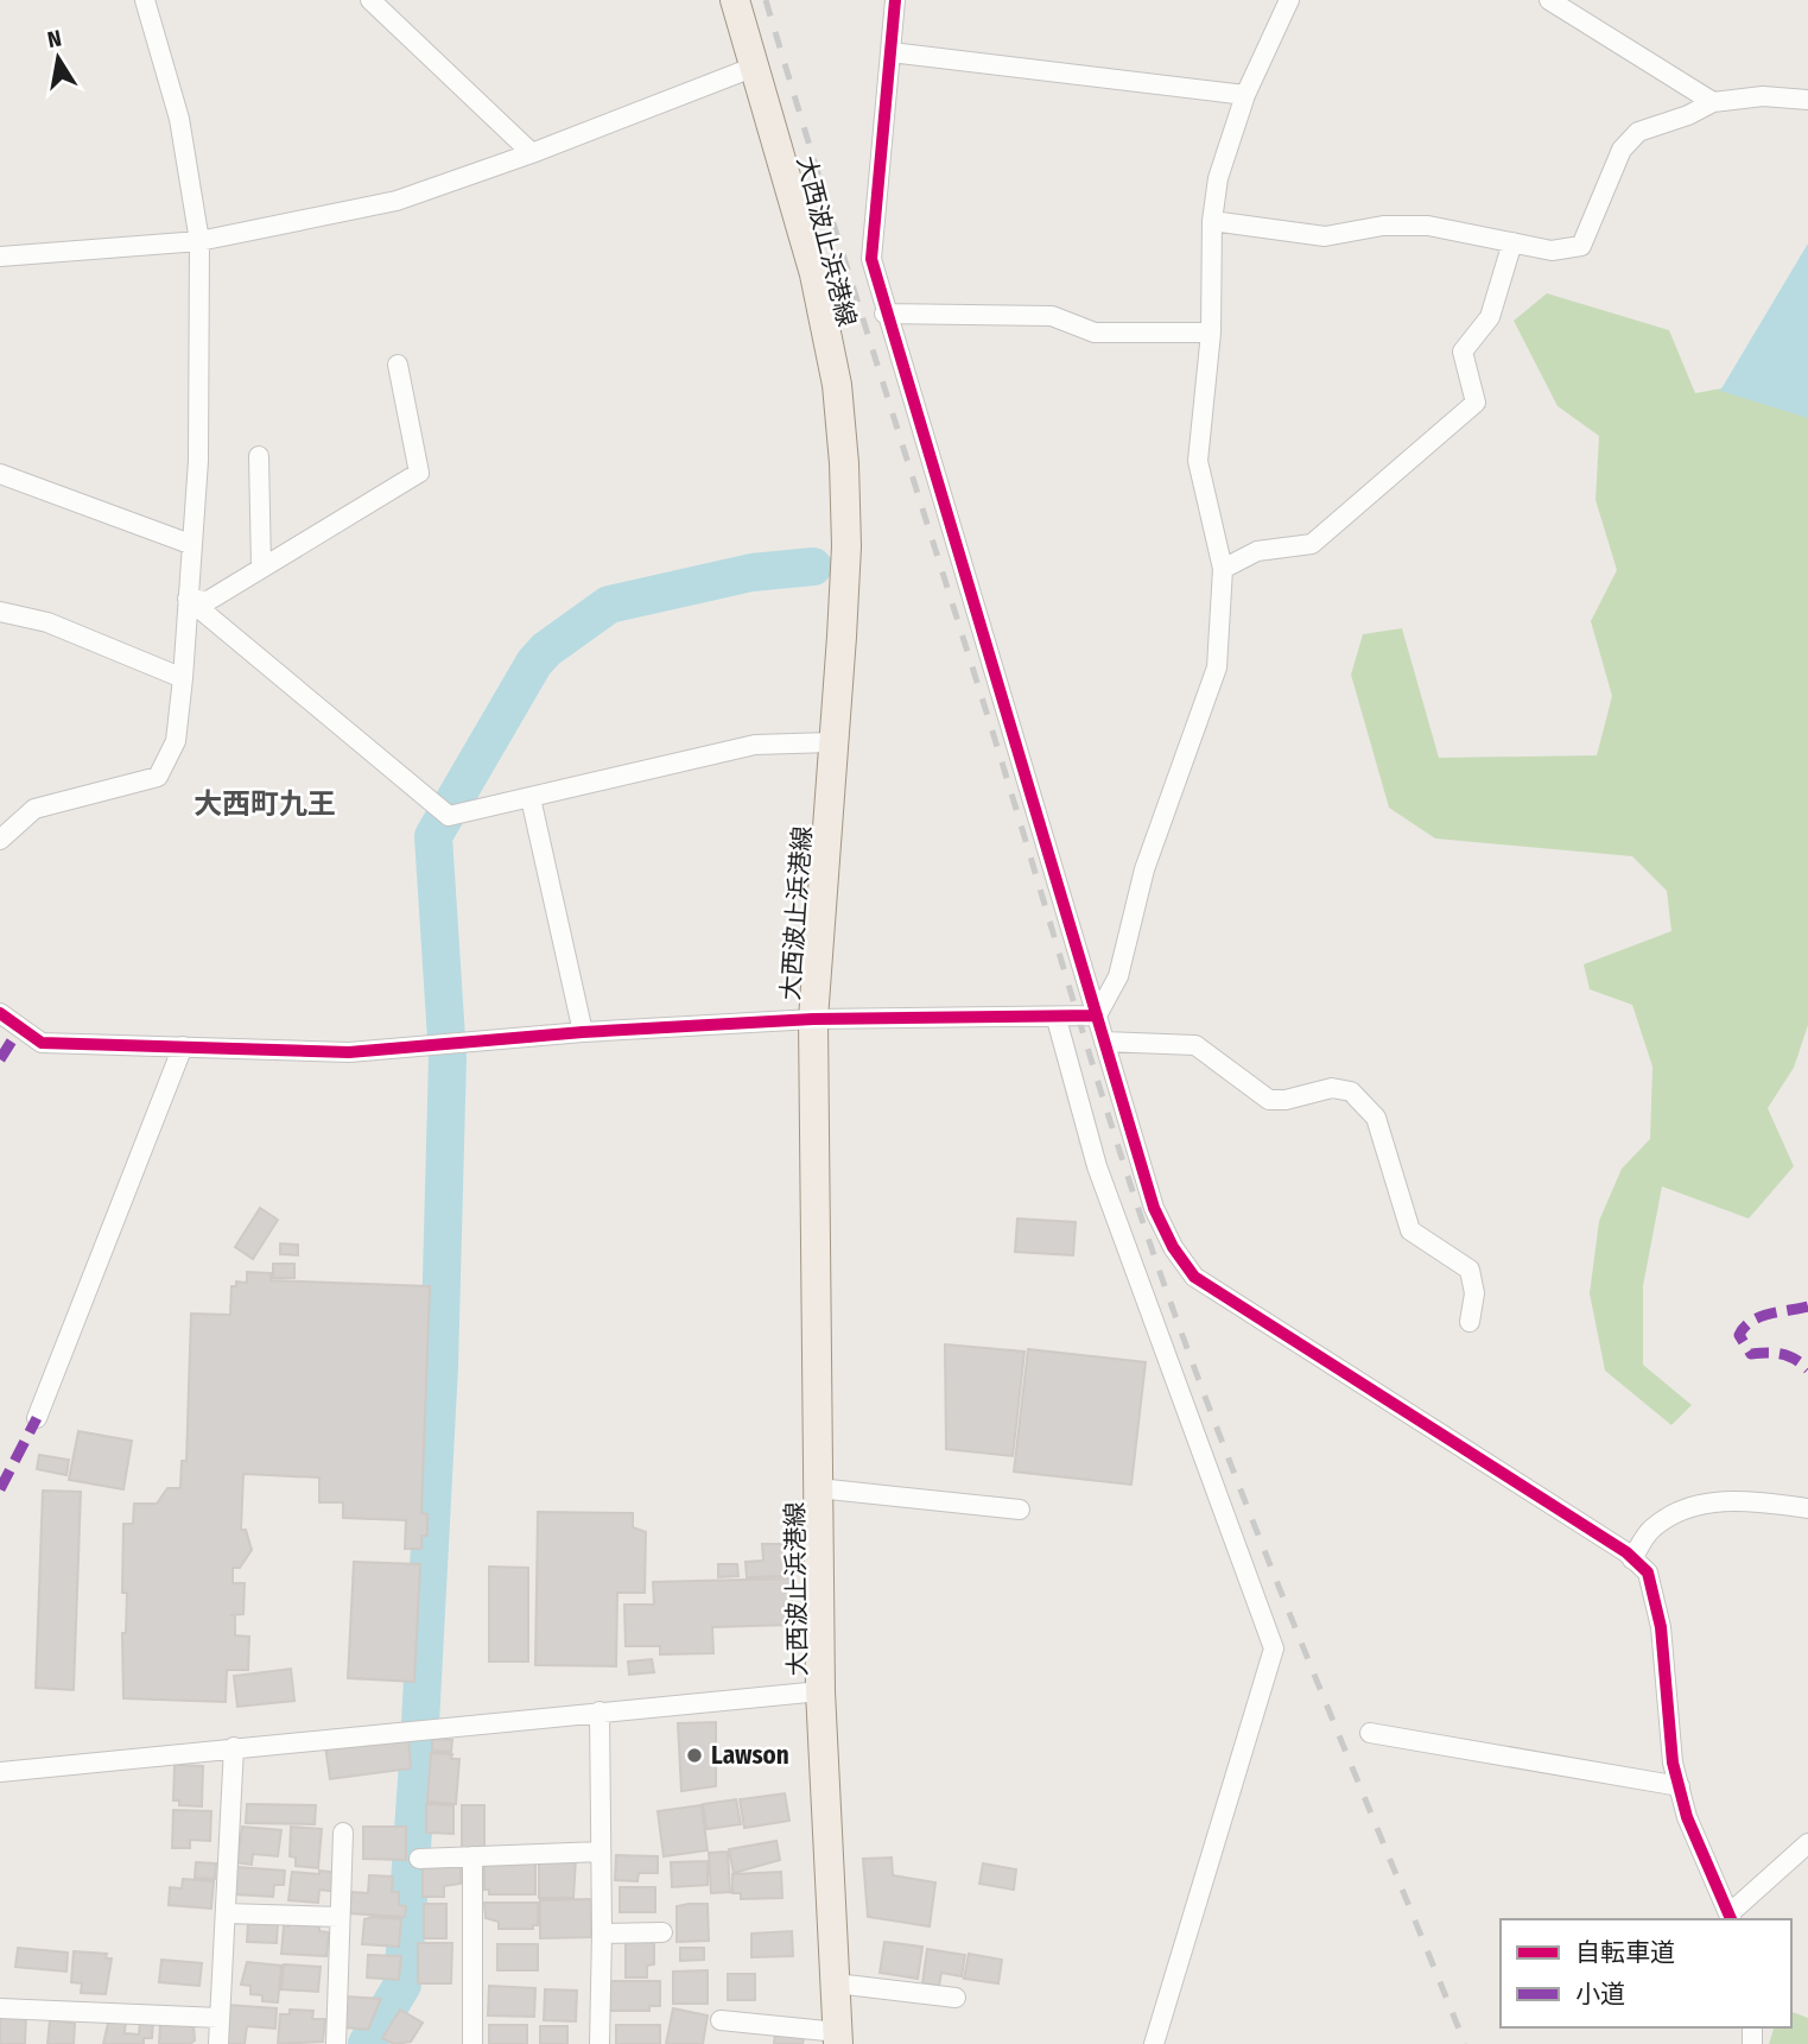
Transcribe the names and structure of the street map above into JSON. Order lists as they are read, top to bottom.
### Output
{
  "streets": {
    "main road": ["大西波止浜港線"]
  },
  "districts": ["大西町九王"],
  "places": ["Lawson"],
  "legend": ["自転車道", "小道"],
  "north": "top"
}
